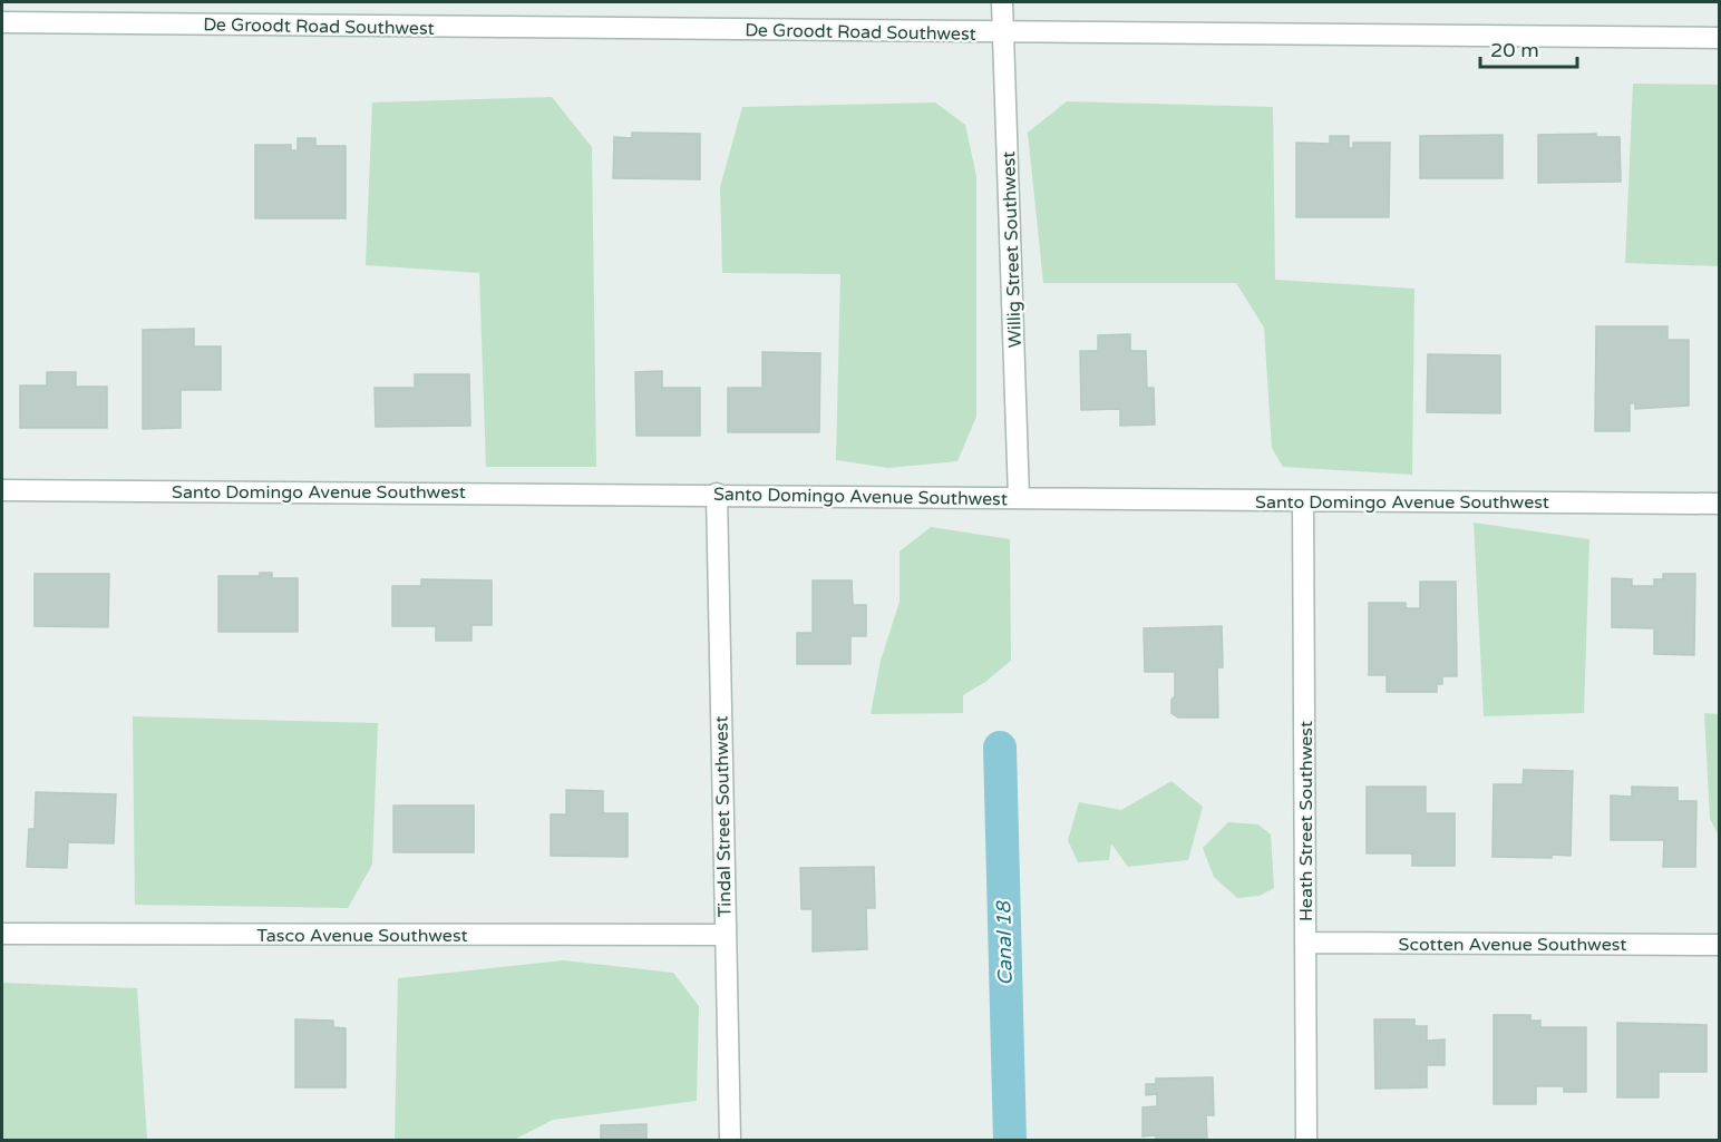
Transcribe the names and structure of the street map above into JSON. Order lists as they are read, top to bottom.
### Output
{
  "streets": {
    "street": [
      "De Groodt Road Southwest",
      "Willig Street Southwest",
      "Santo Domingo Avenue Southwest",
      "Tindal Street Southwest",
      "Heath Street Southwest",
      "Tasco Avenue Southwest",
      "Scotten Avenue Southwest"
    ]
  },
  "crossings": [
    ["De Groodt Road Southwest", "Willig Street Southwest"],
    ["Willig Street Southwest", "Santo Domingo Avenue Southwest"],
    ["Santo Domingo Avenue Southwest", "Tindal Street Southwest"],
    ["Santo Domingo Avenue Southwest", "Heath Street Southwest"],
    ["Tindal Street Southwest", "Tasco Avenue Southwest"],
    ["Heath Street Southwest", "Scotten Avenue Southwest"]
  ],
  "water": ["Canal 18"],
  "scale_bar": "20 m"
}
